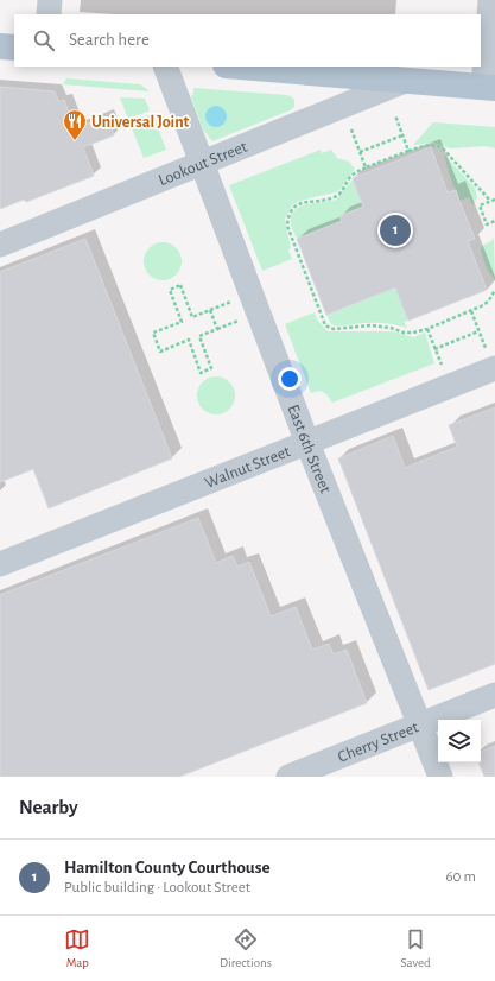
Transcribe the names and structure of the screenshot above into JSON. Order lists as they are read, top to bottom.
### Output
{
  "streets": {
    "street": [
      "Lookout Street",
      "East 6th Street",
      "Walnut Street",
      "Cherry Street"
    ]
  },
  "crossings": [
    ["Lookout Street", "East 6th Street"],
    ["East 6th Street", "Walnut Street"],
    ["East 6th Street", "Cherry Street"]
  ],
  "places": {
    "restaurant": ["Universal Joint"]
  },
  "page": {
    "search": "Search here",
    "pins": "1",
    "heading": "Nearby",
    "list": [
      {
        "mark": "1",
        "name": "Hamilton County Courthouse",
        "note": "Public building · Lookout Street",
        "value": "60 m"
      }
    ],
    "nav": ["Map", "Directions", "Saved"]
  }
}
